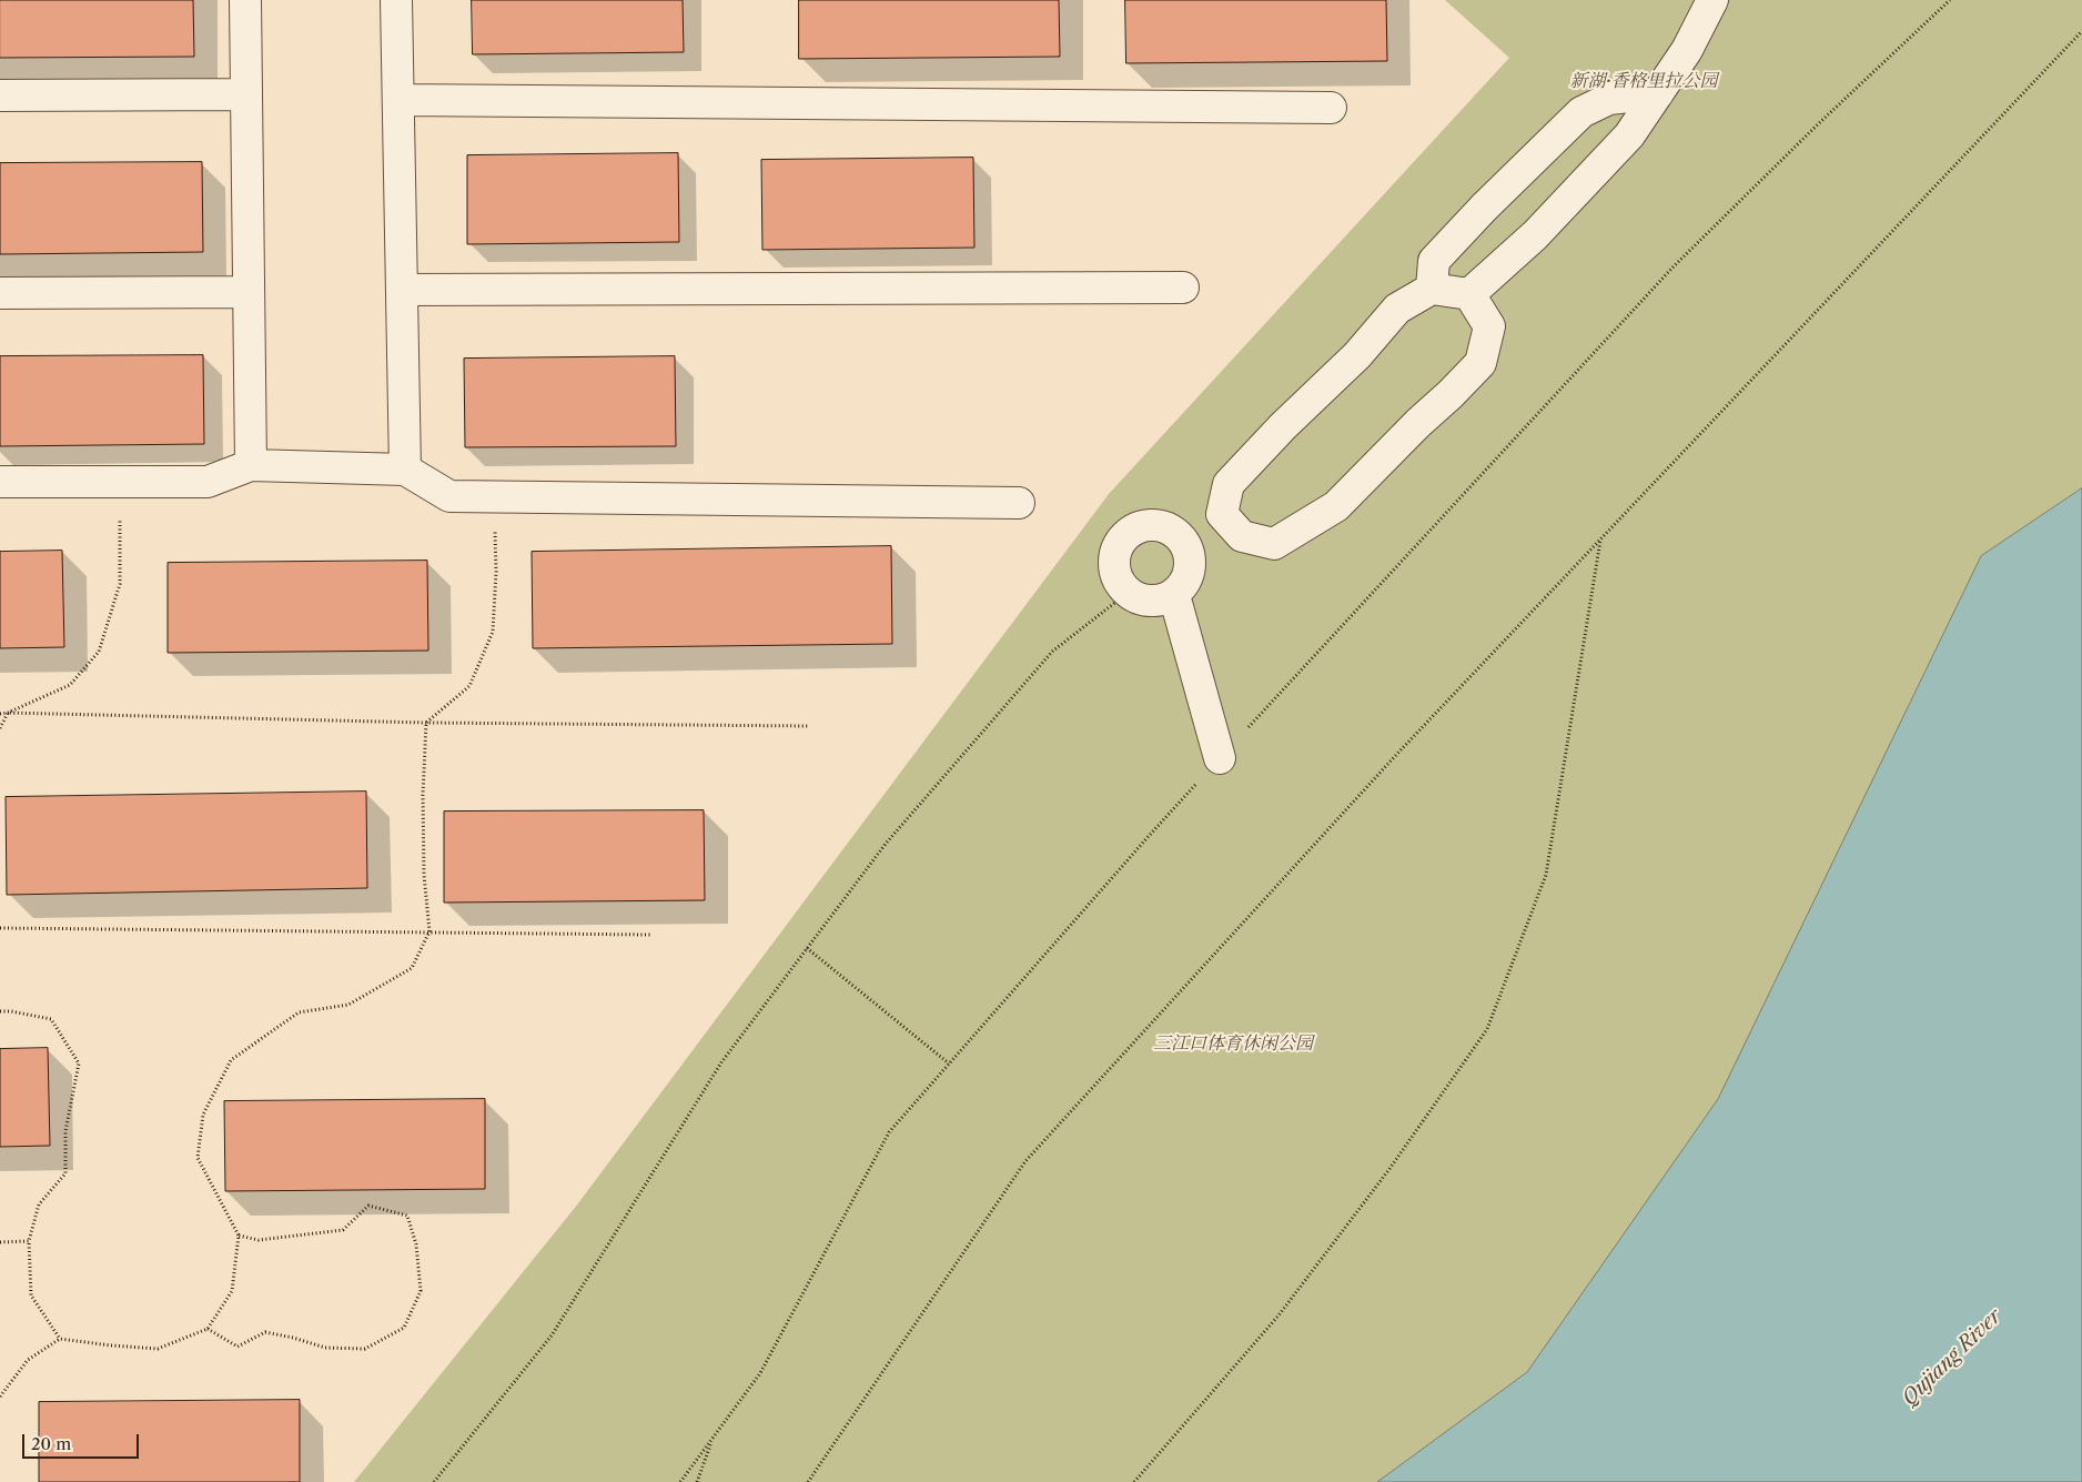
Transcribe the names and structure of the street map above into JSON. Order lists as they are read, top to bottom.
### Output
{
  "water": ["Qujiang River"],
  "parks": ["新湖·香格里拉公园", "三江口体育休闲公园"],
  "scale_bar": "20 m"
}
